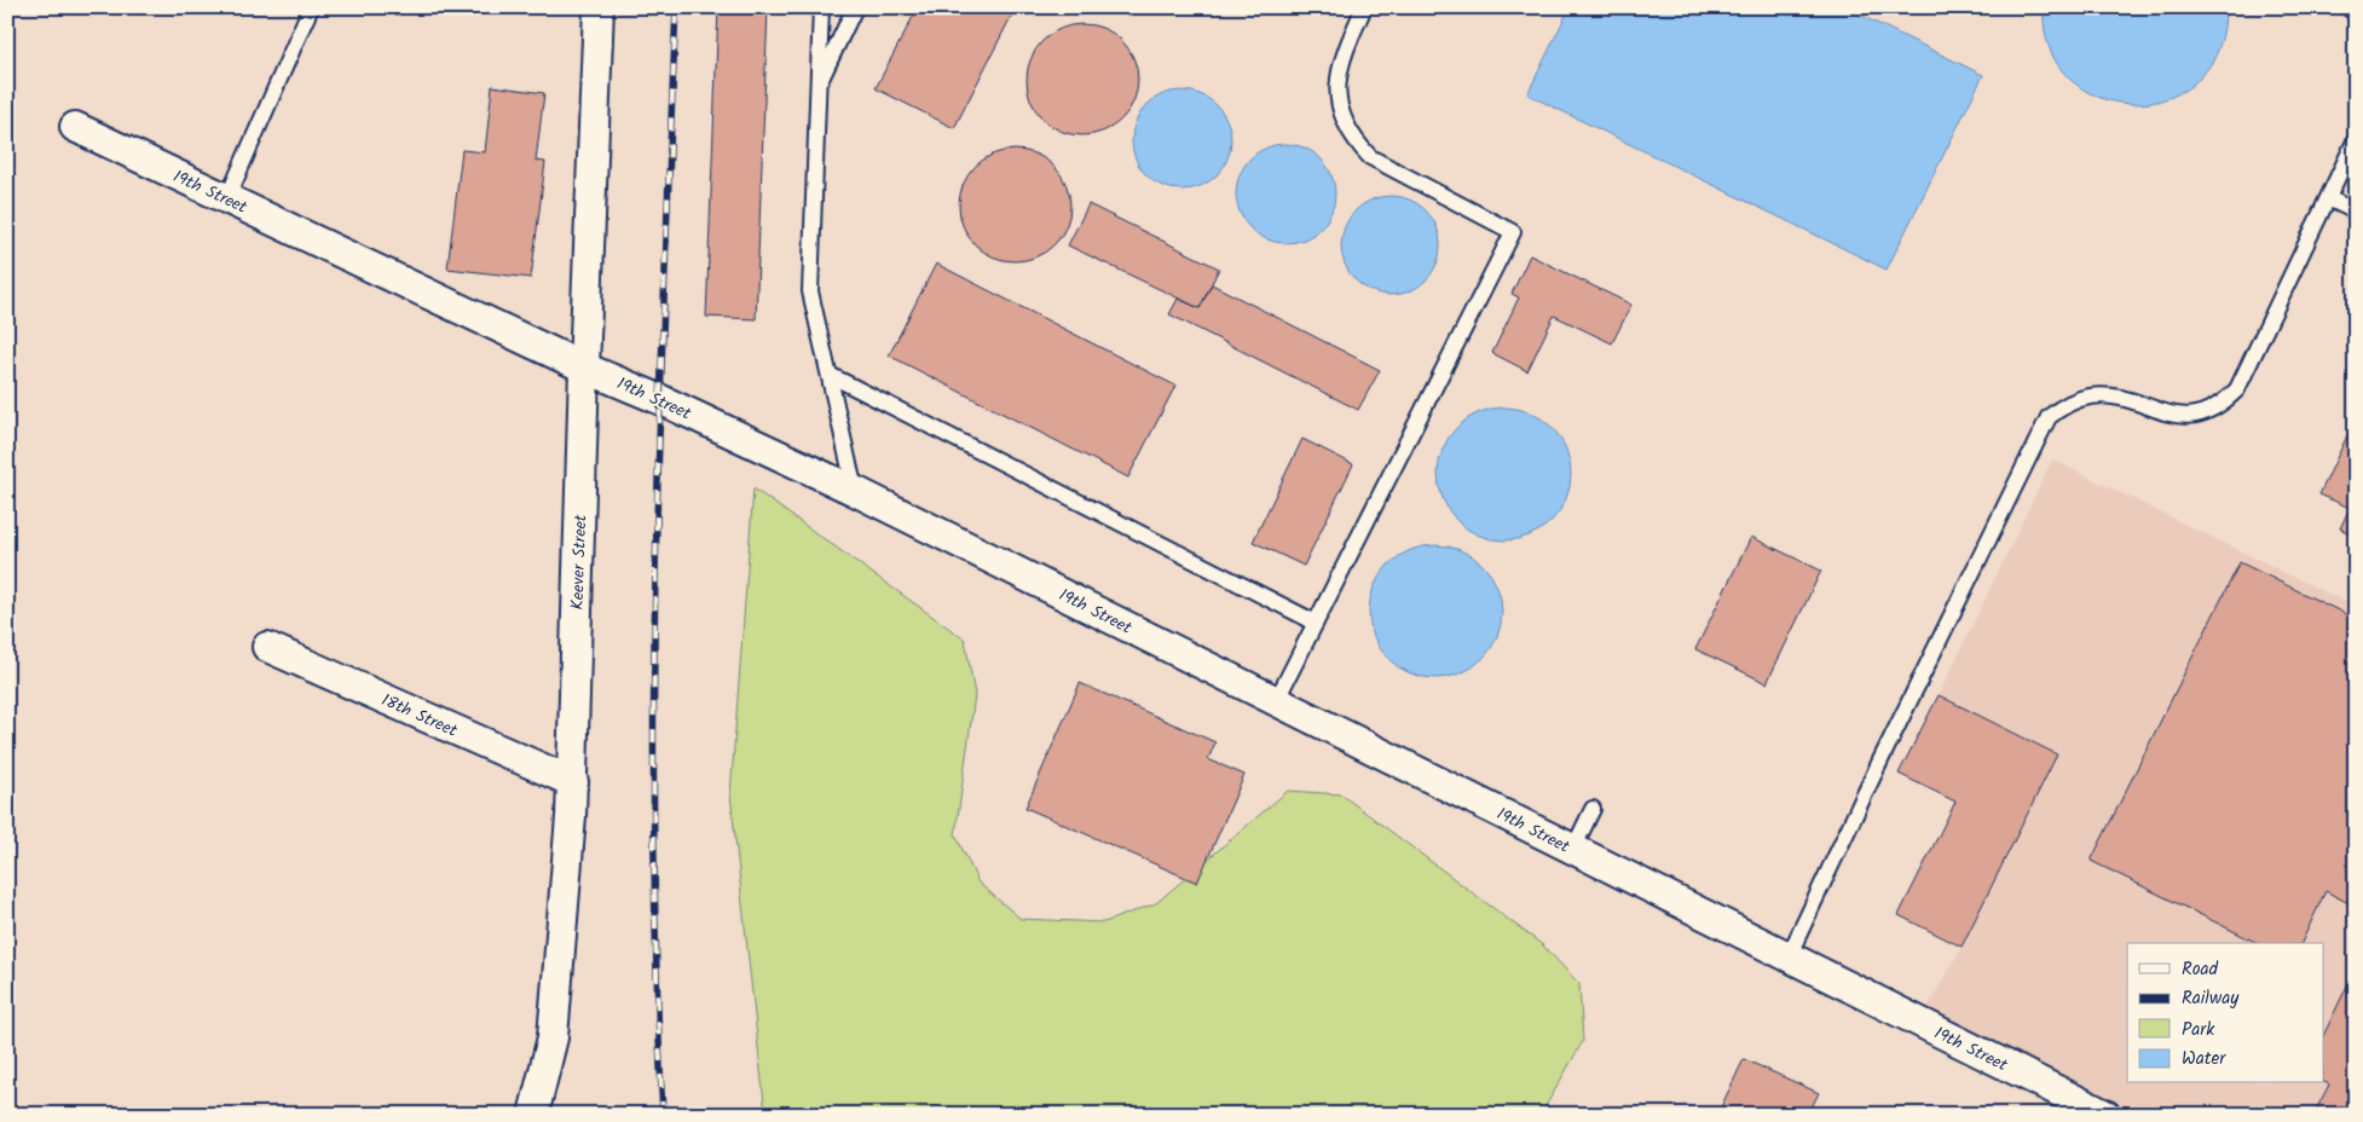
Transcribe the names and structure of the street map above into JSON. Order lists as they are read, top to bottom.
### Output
{
  "streets": {
    "street": ["19th Street", "Keever Street", "18th Street"]
  },
  "crossings": [
    ["19th Street", "Keever Street"],
    ["Keever Street", "18th Street"]
  ],
  "legend": [
    "Road",
    "Railway",
    "Park",
    "Water"
  ]
}
